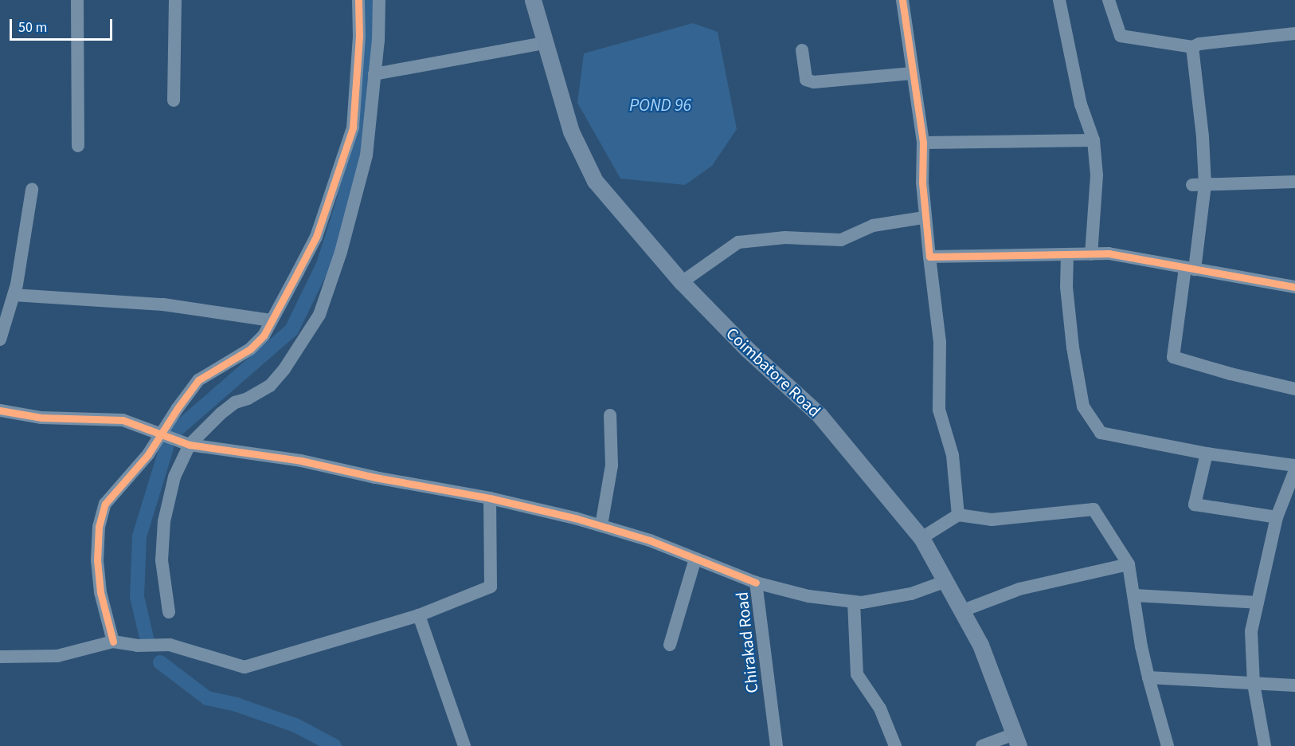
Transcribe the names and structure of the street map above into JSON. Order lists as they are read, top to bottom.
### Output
{
  "streets": {
    "main road": ["Coimbatore Road"],
    "street": ["Chirakad Road"]
  },
  "crossings": [
    ["Coimbatore Road", "Chirakad Road"]
  ],
  "water": ["POND 96"],
  "scale_bar": "50 m"
}
